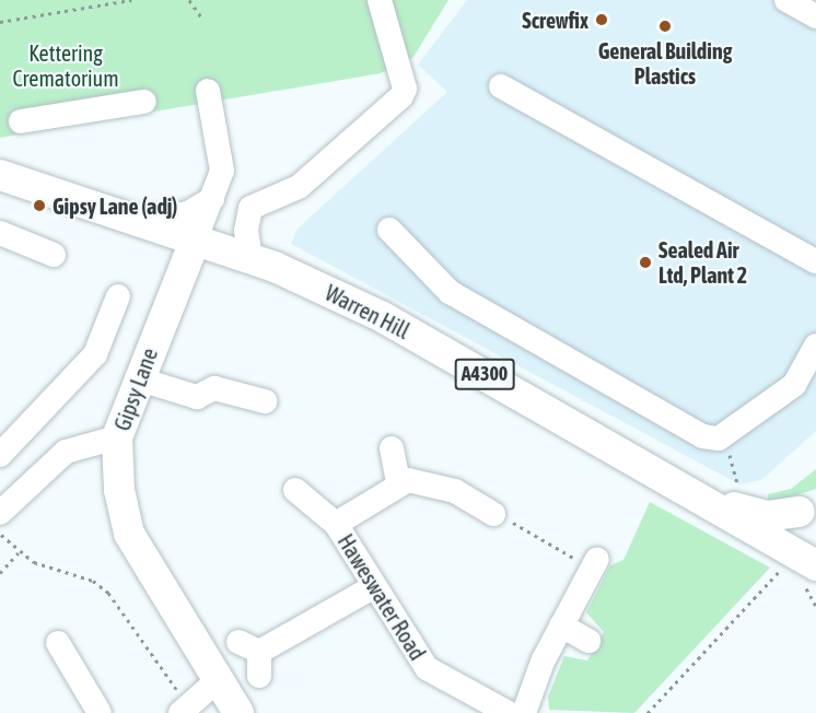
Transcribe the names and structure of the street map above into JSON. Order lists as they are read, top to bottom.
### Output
{
  "streets": {
    "main road": ["Warren Hill", "A4300", "Gipsy Lane"],
    "street": ["Haweswater Road"]
  },
  "crossings": [
    ["Warren Hill", "A4300"],
    ["Warren Hill", "Gipsy Lane"]
  ],
  "parks": ["Kettering Crematorium"],
  "places": [
    "Screwfix",
    "General Building Plastics",
    "Gipsy Lane (adj)",
    "Sealed Air Ltd, Plant 2"
  ]
}
